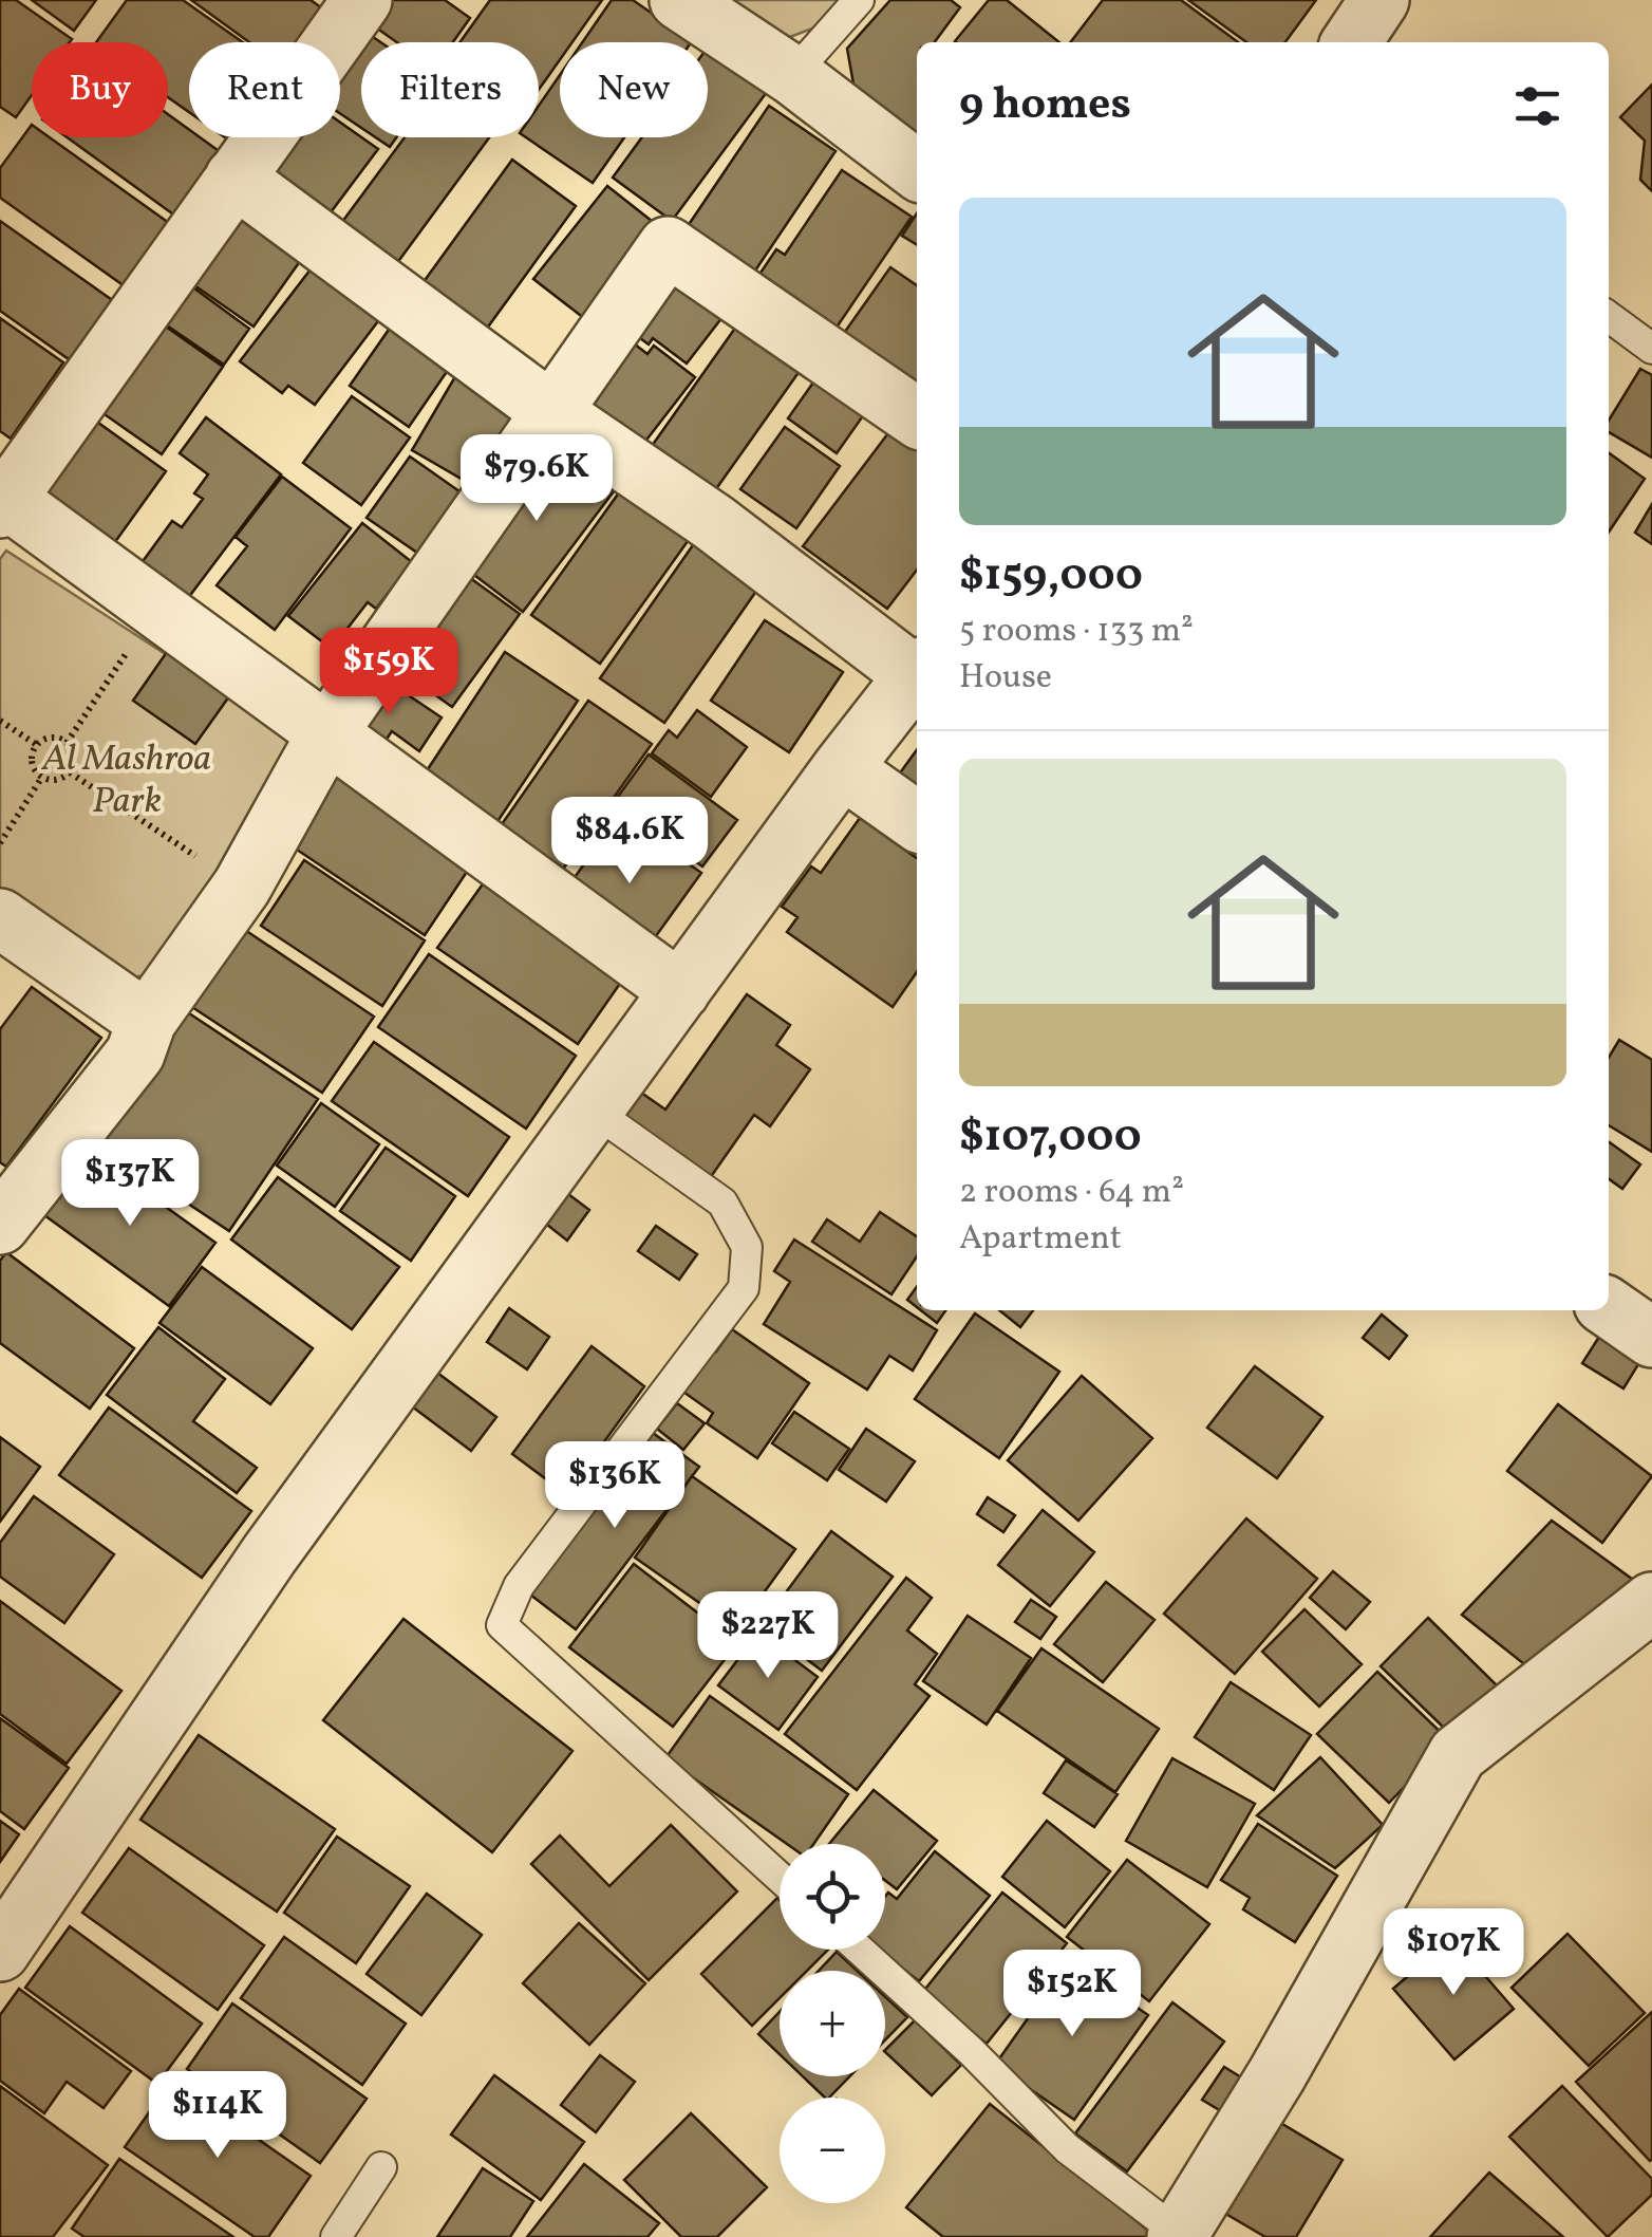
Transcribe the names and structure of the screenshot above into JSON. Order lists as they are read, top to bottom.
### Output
{
  "parks": ["Al Mashroa Park"],
  "page": {
    "chip": [
      "Buy",
      "Rent",
      "Filters",
      "New"
    ],
    "heading": "9 homes",
    "list": [
      {
        "name": "$159,000",
        "note": "5 rooms · 133 m² · House"
      },
      {
        "name": "$107,000",
        "note": "2 rooms · 64 m² · Apartment"
      }
    ],
    "price": [
      "$79.6K",
      "$159K",
      "$84.6K",
      "$137K",
      "$136K",
      "$227K",
      "$107K",
      "$152K",
      "$114K"
    ],
    "map_buttons": ["+", "−"]
  }
}
